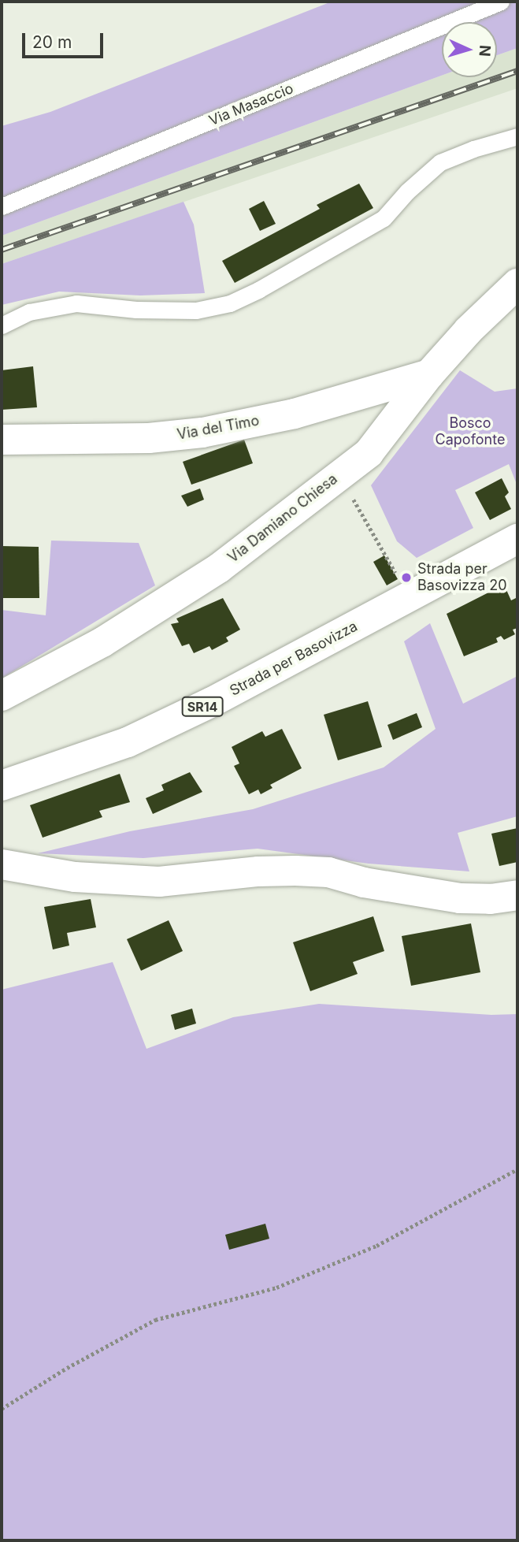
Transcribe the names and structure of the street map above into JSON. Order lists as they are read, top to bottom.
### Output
{
  "streets": {
    "street": [
      "Via del Timo",
      "Via Damiano Chiesa",
      "Strada per Basovizza",
      "SR14"
    ],
    "lane": ["Via Masaccio"]
  },
  "crossings": [
    ["Via del Timo", "Via Damiano Chiesa"]
  ],
  "parks": ["Bosco Capofonte"],
  "places": ["Strada per Basovizza 20"],
  "scale_bar": "20 m",
  "north": "right"
}
